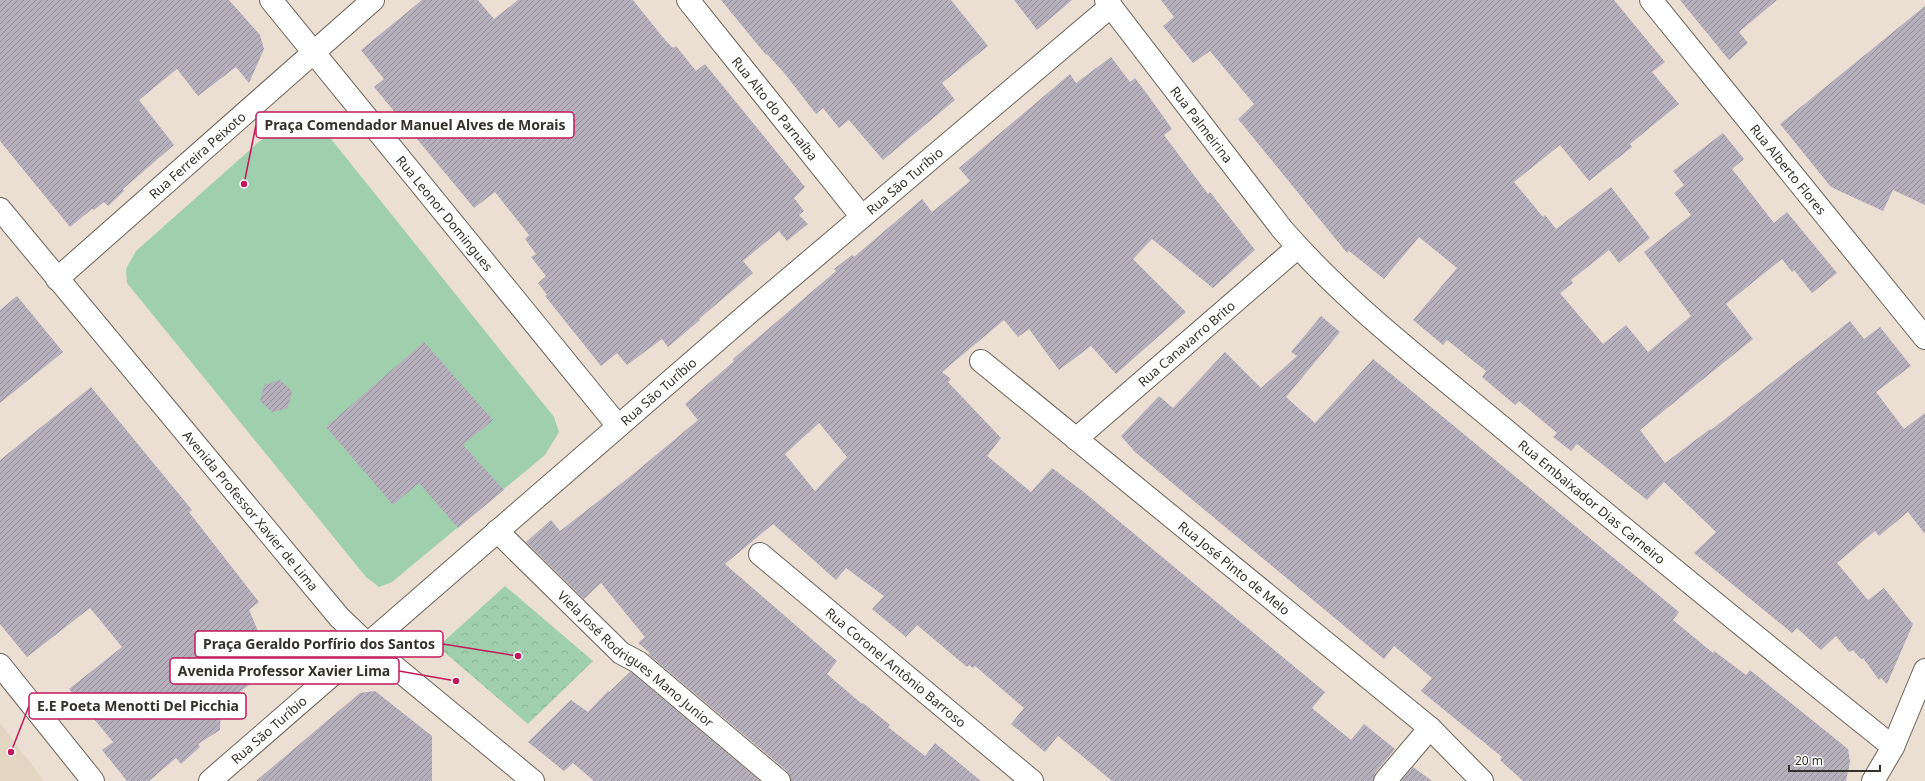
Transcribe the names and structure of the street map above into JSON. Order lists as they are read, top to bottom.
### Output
{
  "streets": {
    "street": [
      "Rua Alto do Parnaíba",
      "Rua Palmeirina",
      "Rua Ferreira Peixoto",
      "Rua Alberto Flores",
      "Rua São Turíbio",
      "Rua Leonor Domingues",
      "Rua Canavarro Brito",
      "Rua Embaixador Dias Carneiro",
      "Avenida Professor Xavier de Lima",
      "Rua José Pinto de Melo",
      "Viela José Rodrigues Mano Junior",
      "Rua Coronel Antônio Barroso"
    ]
  },
  "crossings": [
    ["Rua Alto do Parnaíba", "Rua São Turíbio"],
    ["Rua Palmeirina", "Rua São Turíbio"],
    ["Rua Palmeirina", "Rua Canavarro Brito"],
    ["Rua Palmeirina", "Rua Embaixador Dias Carneiro"],
    ["Rua Ferreira Peixoto", "Rua Leonor Domingues"],
    ["Rua Ferreira Peixoto", "Avenida Professor Xavier de Lima"],
    ["Rua São Turíbio", "Rua Leonor Domingues"],
    ["Rua São Turíbio", "Avenida Professor Xavier de Lima"],
    ["Rua São Turíbio", "Viela José Rodrigues Mano Junior"],
    ["Rua Canavarro Brito", "Rua Embaixador Dias Carneiro"],
    ["Rua Canavarro Brito", "Rua José Pinto de Melo"]
  ],
  "places": [
    "Praça Comendador Manuel Alves de Morais",
    "Praça Geraldo Porfírio dos Santos",
    "Avenida Professor Xavier Lima",
    "E.E Poeta Menotti Del Picchia"
  ],
  "scale_bar": "20 m"
}
